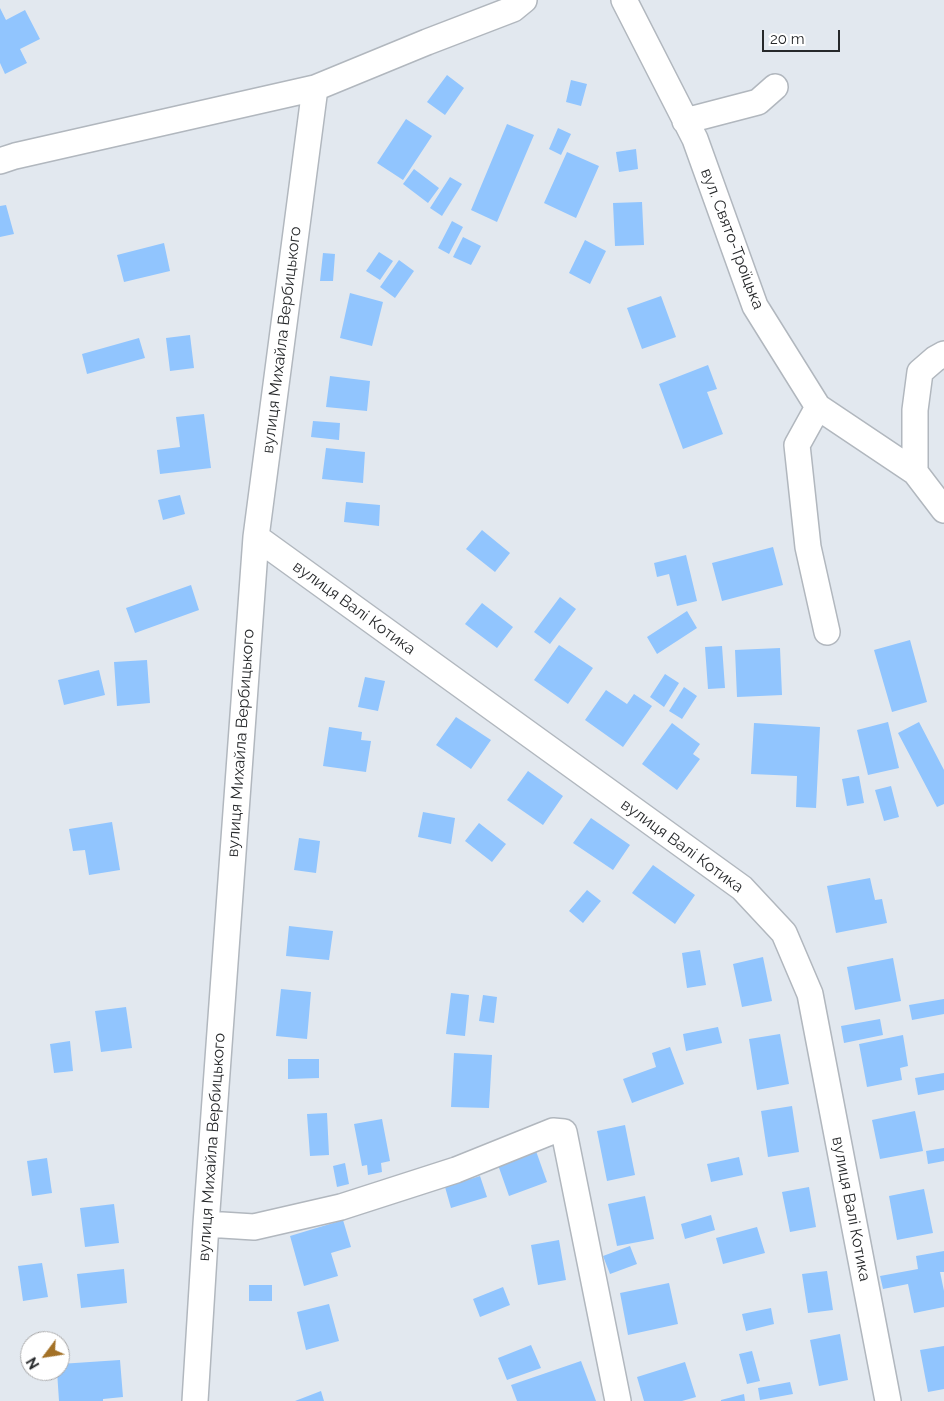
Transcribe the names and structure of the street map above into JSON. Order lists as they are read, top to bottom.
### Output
{
  "streets": {
    "street": ["вул. Свято-Троїцька", "вулиця Михайла Вербицького", "вулиця Валі Котика"]
  },
  "crossings": [
    ["вулиця Михайла Вербицького", "вулиця Валі Котика"]
  ],
  "scale_bar": "20 m",
  "north": "bottom left"
}
